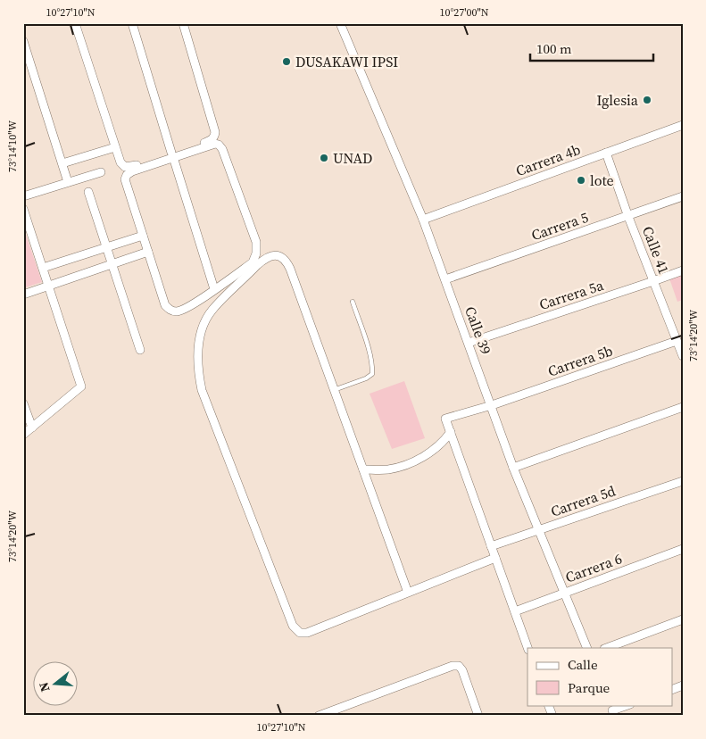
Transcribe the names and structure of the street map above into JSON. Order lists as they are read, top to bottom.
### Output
{
  "streets": {
    "street": [
      "Carrera 4b",
      "Carrera 5",
      "Calle 41",
      "Carrera 5a",
      "Calle 39",
      "Carrera 5b",
      "Carrera 5d",
      "Carrera 6"
    ]
  },
  "crossings": [
    ["Carrera 4b", "Calle 41"],
    ["Carrera 4b", "Calle 39"],
    ["Carrera 5", "Calle 41"],
    ["Carrera 5", "Calle 39"],
    ["Calle 41", "Carrera 5a"],
    ["Calle 41", "Carrera 5b"],
    ["Carrera 5a", "Calle 39"],
    ["Calle 39", "Carrera 5b"],
    ["Calle 39", "Carrera 5d"],
    ["Calle 39", "Carrera 6"]
  ],
  "places": [
    "DUSAKAWI IPSI",
    "Iglesia",
    "UNAD",
    "lote"
  ],
  "legend": ["Calle", "Parque"],
  "scale_bar": "100 m",
  "north": "left",
  "coordinates": [
    "10°27'10\"N",
    "10°27'00\"N",
    "73°14'10\"W",
    "73°14'20\"W"
  ]
}
